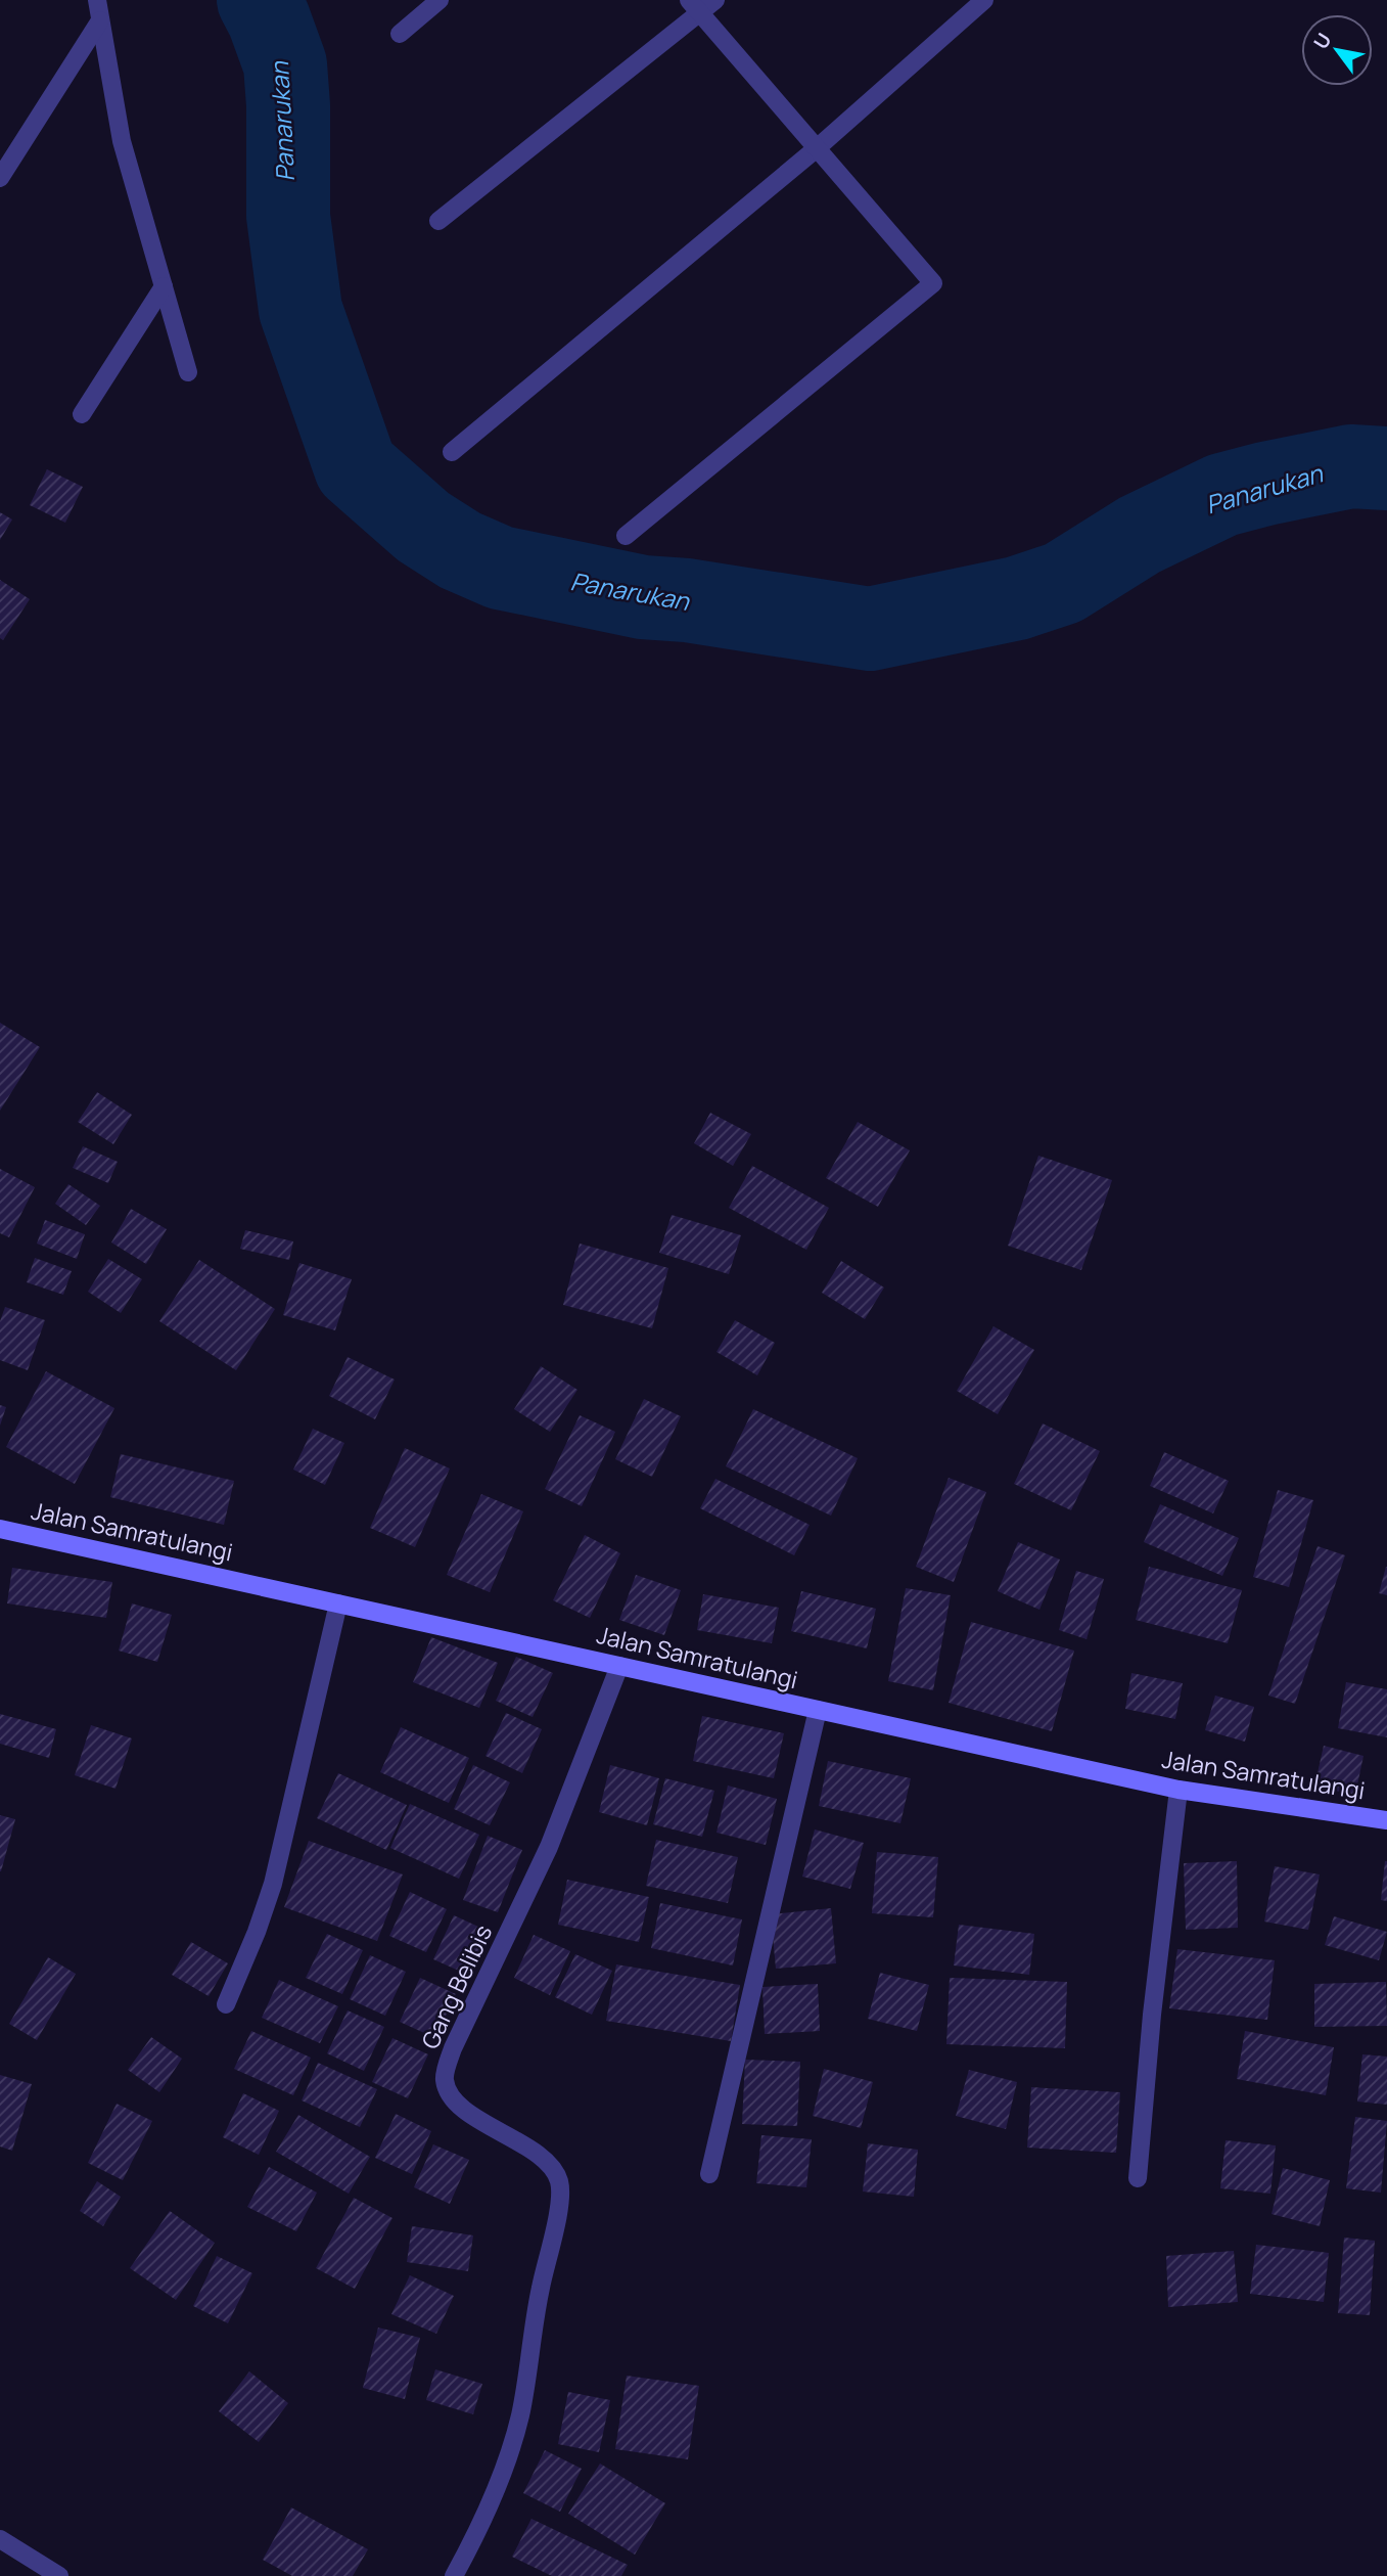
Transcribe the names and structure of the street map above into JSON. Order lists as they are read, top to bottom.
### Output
{
  "streets": {
    "main road": ["Jalan Samratulangi"],
    "street": ["Gang Belibis"]
  },
  "crossings": [
    ["Jalan Samratulangi", "Gang Belibis"]
  ],
  "water": ["Panarukan"],
  "north": "top left"
}
